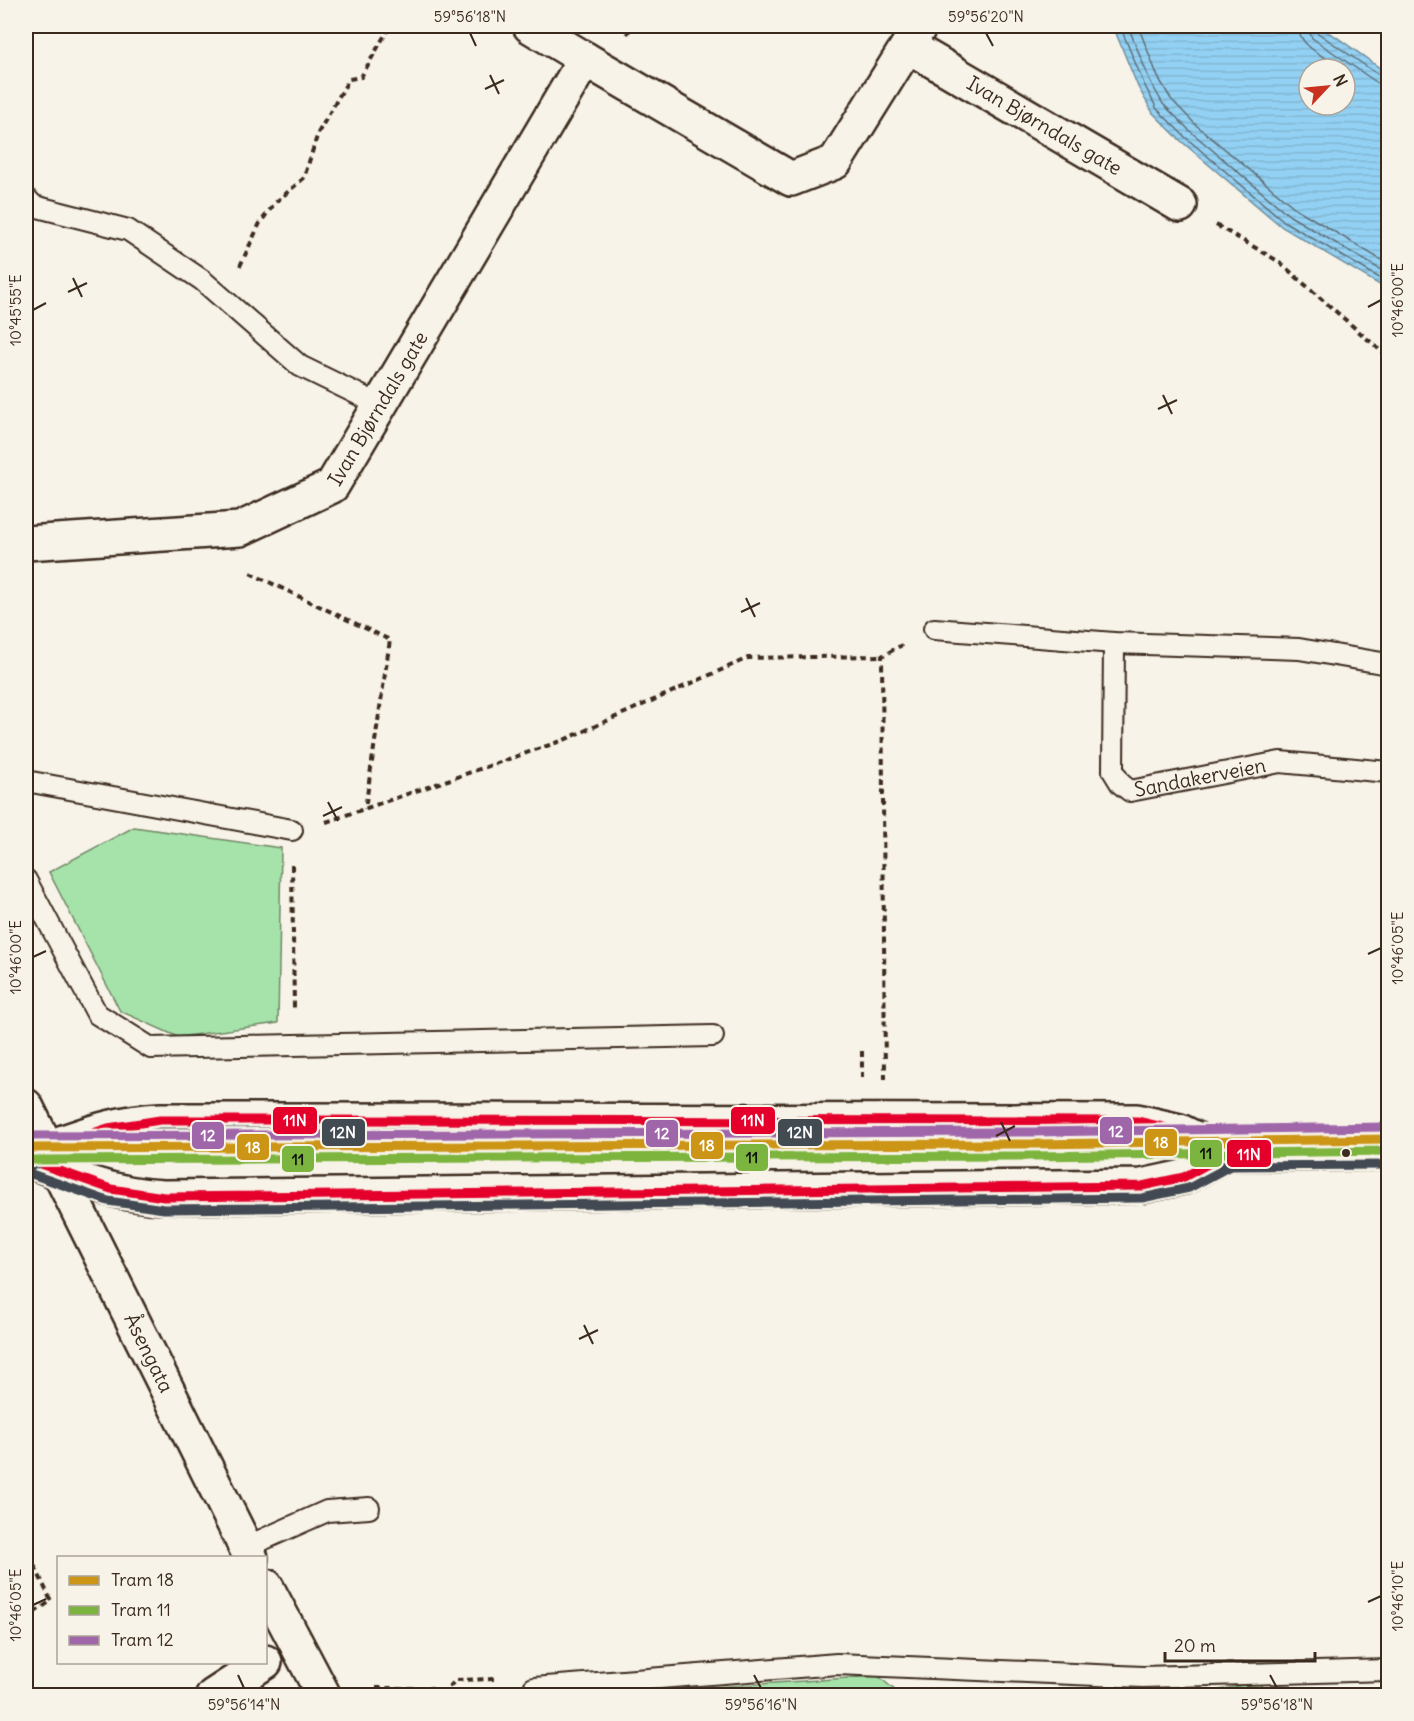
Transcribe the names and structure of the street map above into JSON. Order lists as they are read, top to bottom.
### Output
{
  "streets": {
    "main road": ["Ivan Bjørndals gate", "Åsengata"],
    "lane": ["Sandakerveien"]
  },
  "lines": [
    "transit line 11N",
    "tram line 12",
    "transit line 12N",
    "tram line 18",
    "tram line 11"
  ],
  "legend": ["Tram 18", "Tram 11", "Tram 12"],
  "scale_bar": "20 m",
  "north": "top right",
  "coordinates": [
    "59°56'18\"N",
    "59°56'20\"N",
    "10°46'00\"E",
    "10°45'55\"E",
    "10°46'05\"E",
    "10°46'10\"E",
    "59°56'14\"N",
    "59°56'16\"N"
  ]
}
